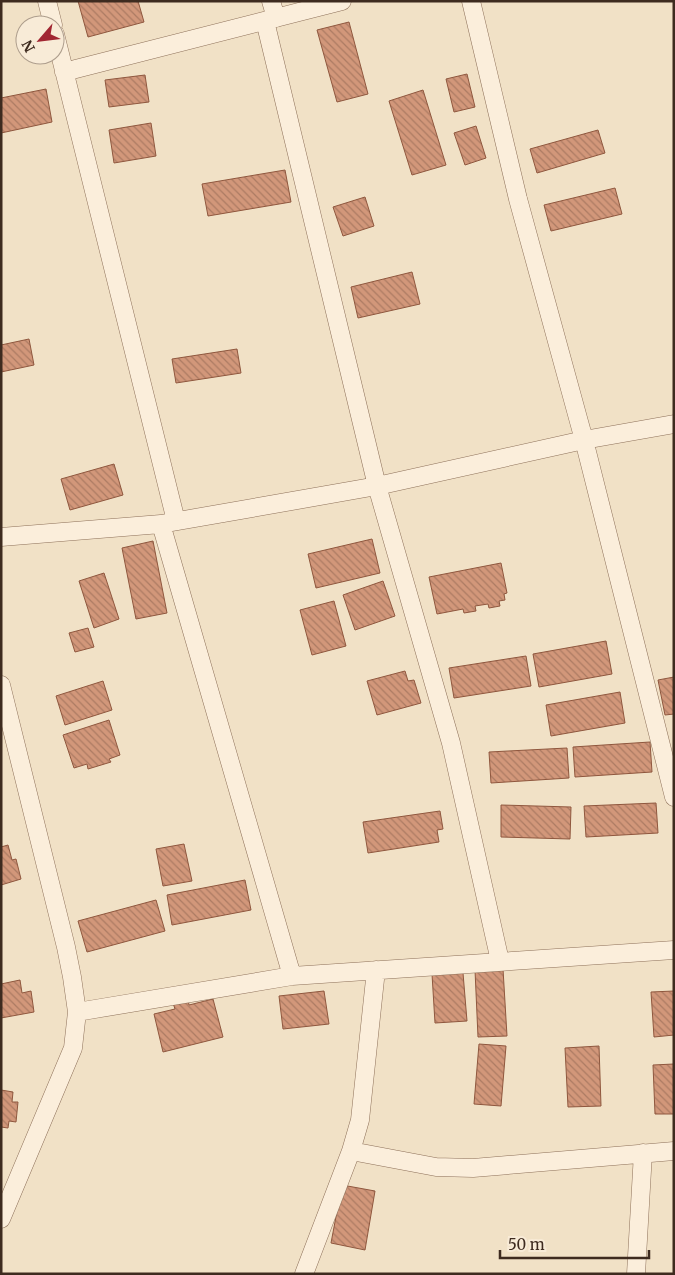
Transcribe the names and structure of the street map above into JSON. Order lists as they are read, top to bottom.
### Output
{
  "scale_bar": "50 m",
  "north": "bottom left"
}
